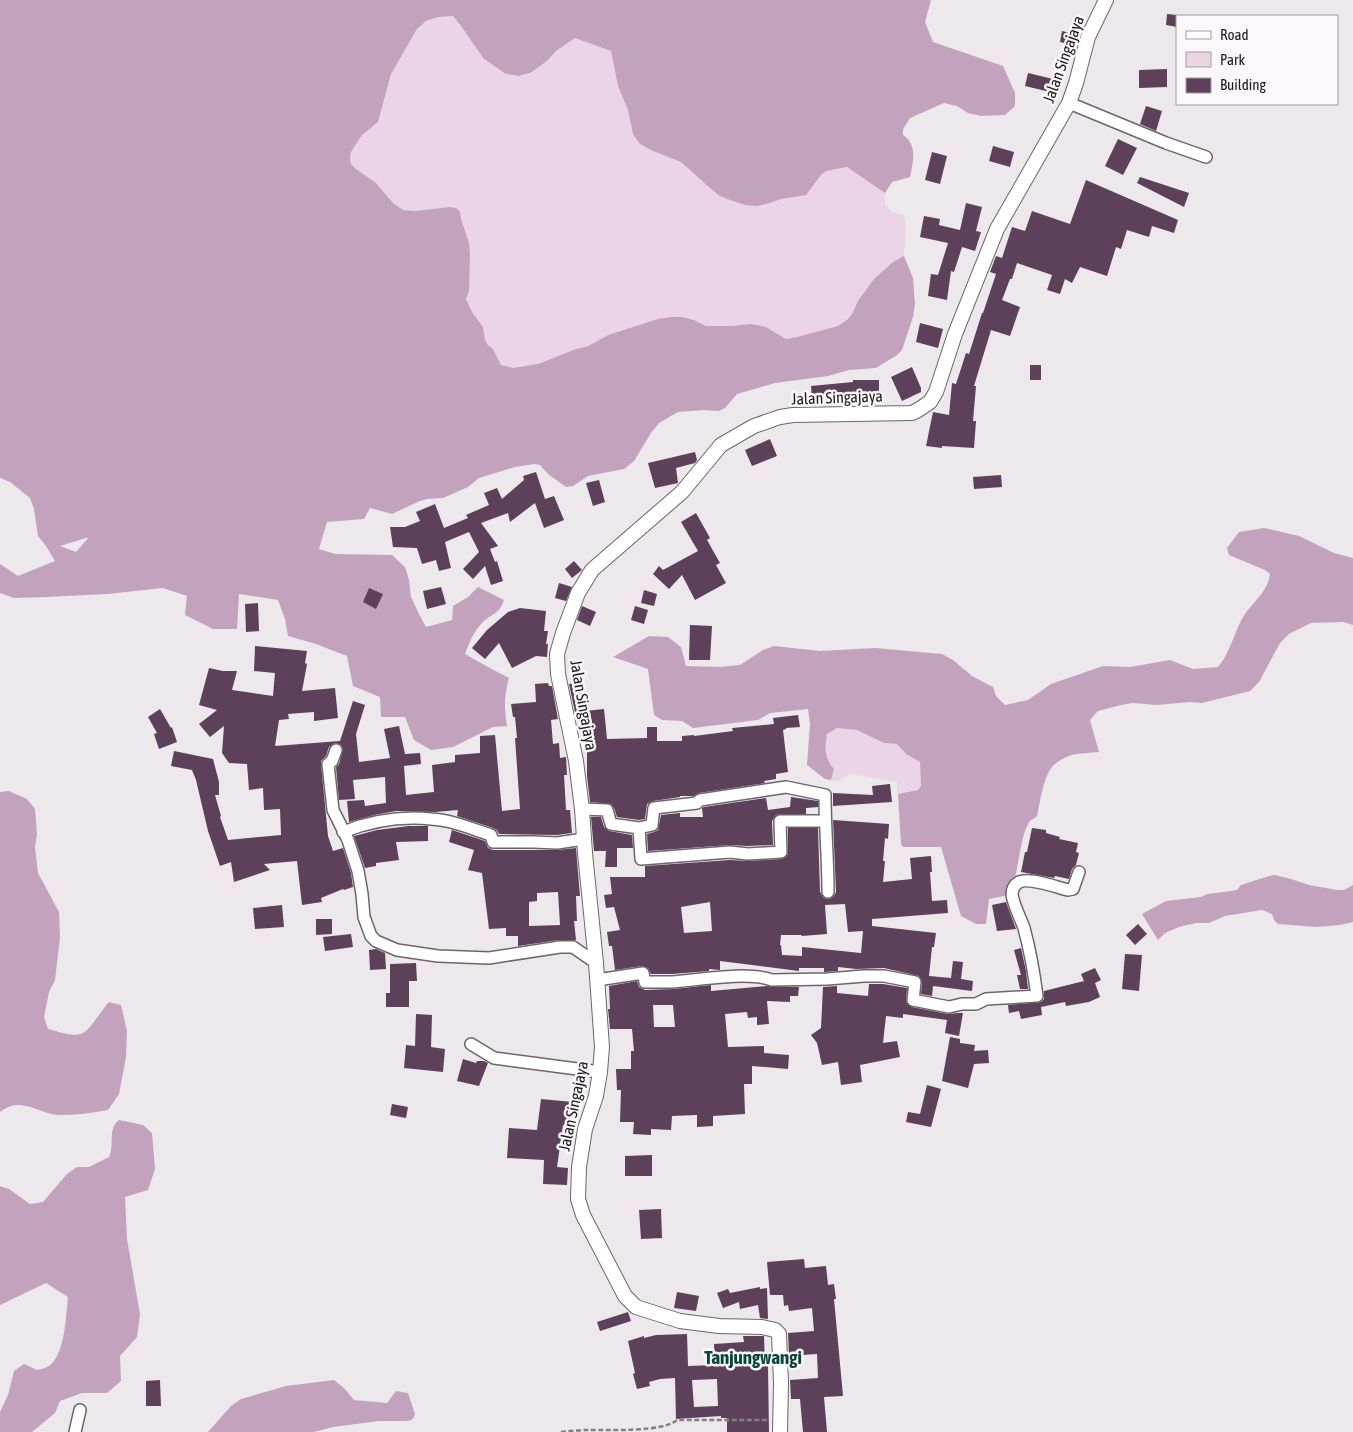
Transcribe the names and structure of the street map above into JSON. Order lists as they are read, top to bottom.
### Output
{
  "streets": {
    "street": ["Jalan Singajaya"]
  },
  "districts": ["Tanjungwangi"],
  "legend": ["Road", "Park", "Building"]
}
